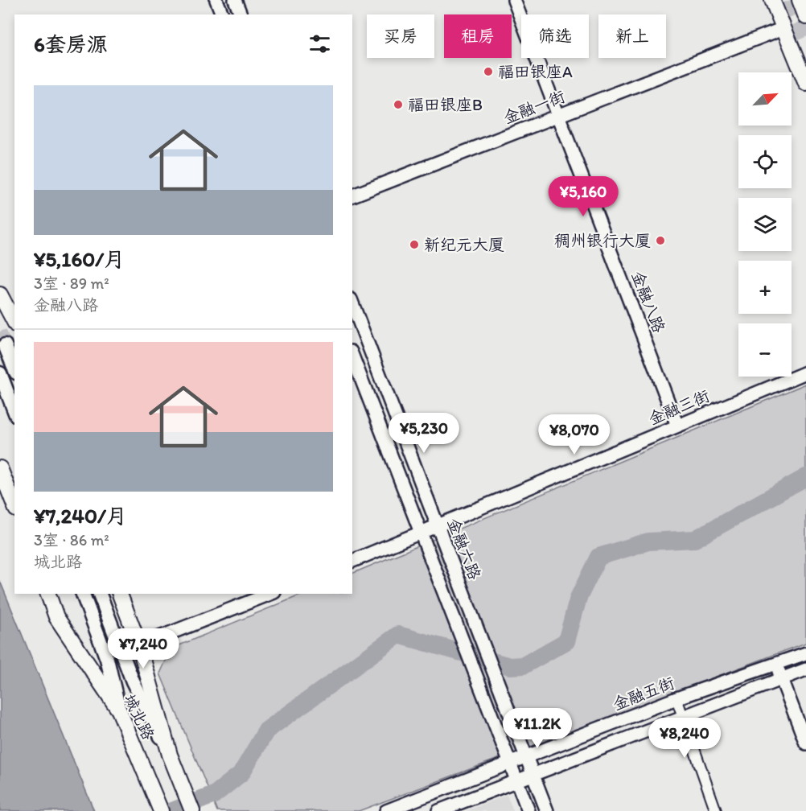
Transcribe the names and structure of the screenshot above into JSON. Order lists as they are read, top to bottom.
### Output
{
  "streets": {
    "main road": ["城北路"],
    "street": [
      "金融一街",
      "金融八路",
      "金融三街",
      "金融六路",
      "金融五街"
    ]
  },
  "crossings": [
    ["金融一街", "金融八路"],
    ["金融八路", "金融三街"],
    ["金融三街", "金融六路"],
    ["金融六路", "金融五街"]
  ],
  "places": [
    "福田银座A",
    "福田银座B",
    "稠州银行大厦",
    "新纪元大厦"
  ],
  "north": "top right",
  "page": {
    "chip": [
      "买房",
      "租房",
      "筛选",
      "新上"
    ],
    "heading": "6套房源",
    "map_buttons": ["+", "−"],
    "list": [
      {
        "name": "¥5,160/月",
        "note": "3室 · 89 m² · 金融八路"
      },
      {
        "name": "¥7,240/月",
        "note": "3室 · 86 m² · 城北路"
      }
    ],
    "price": [
      "¥5,160",
      "¥5,230",
      "¥8,070",
      "¥7,240",
      "¥11.2K",
      "¥8,240"
    ]
  }
}
